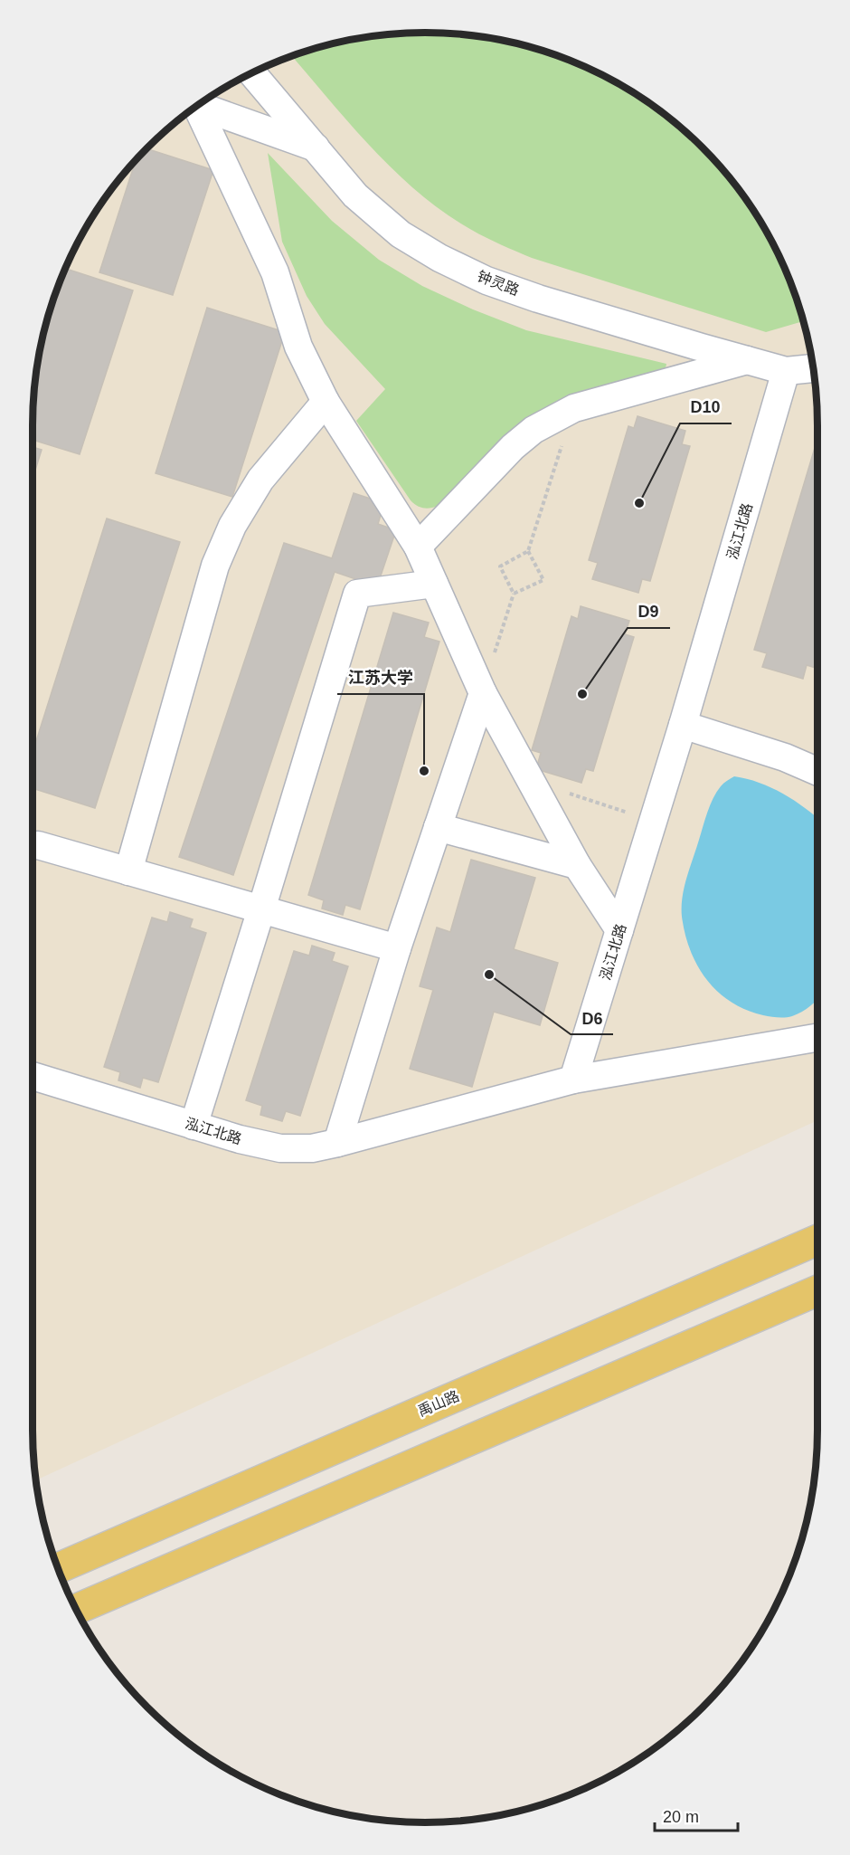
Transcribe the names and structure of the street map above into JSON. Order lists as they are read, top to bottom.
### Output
{
  "streets": {
    "main road": ["禹山路"],
    "lane": ["钟灵路", "泓江北路"]
  },
  "crossings": [
    ["钟灵路", "泓江北路"]
  ],
  "places": [
    "D10",
    "D9",
    "江苏大学",
    "D6"
  ],
  "scale_bar": "20 m"
}
